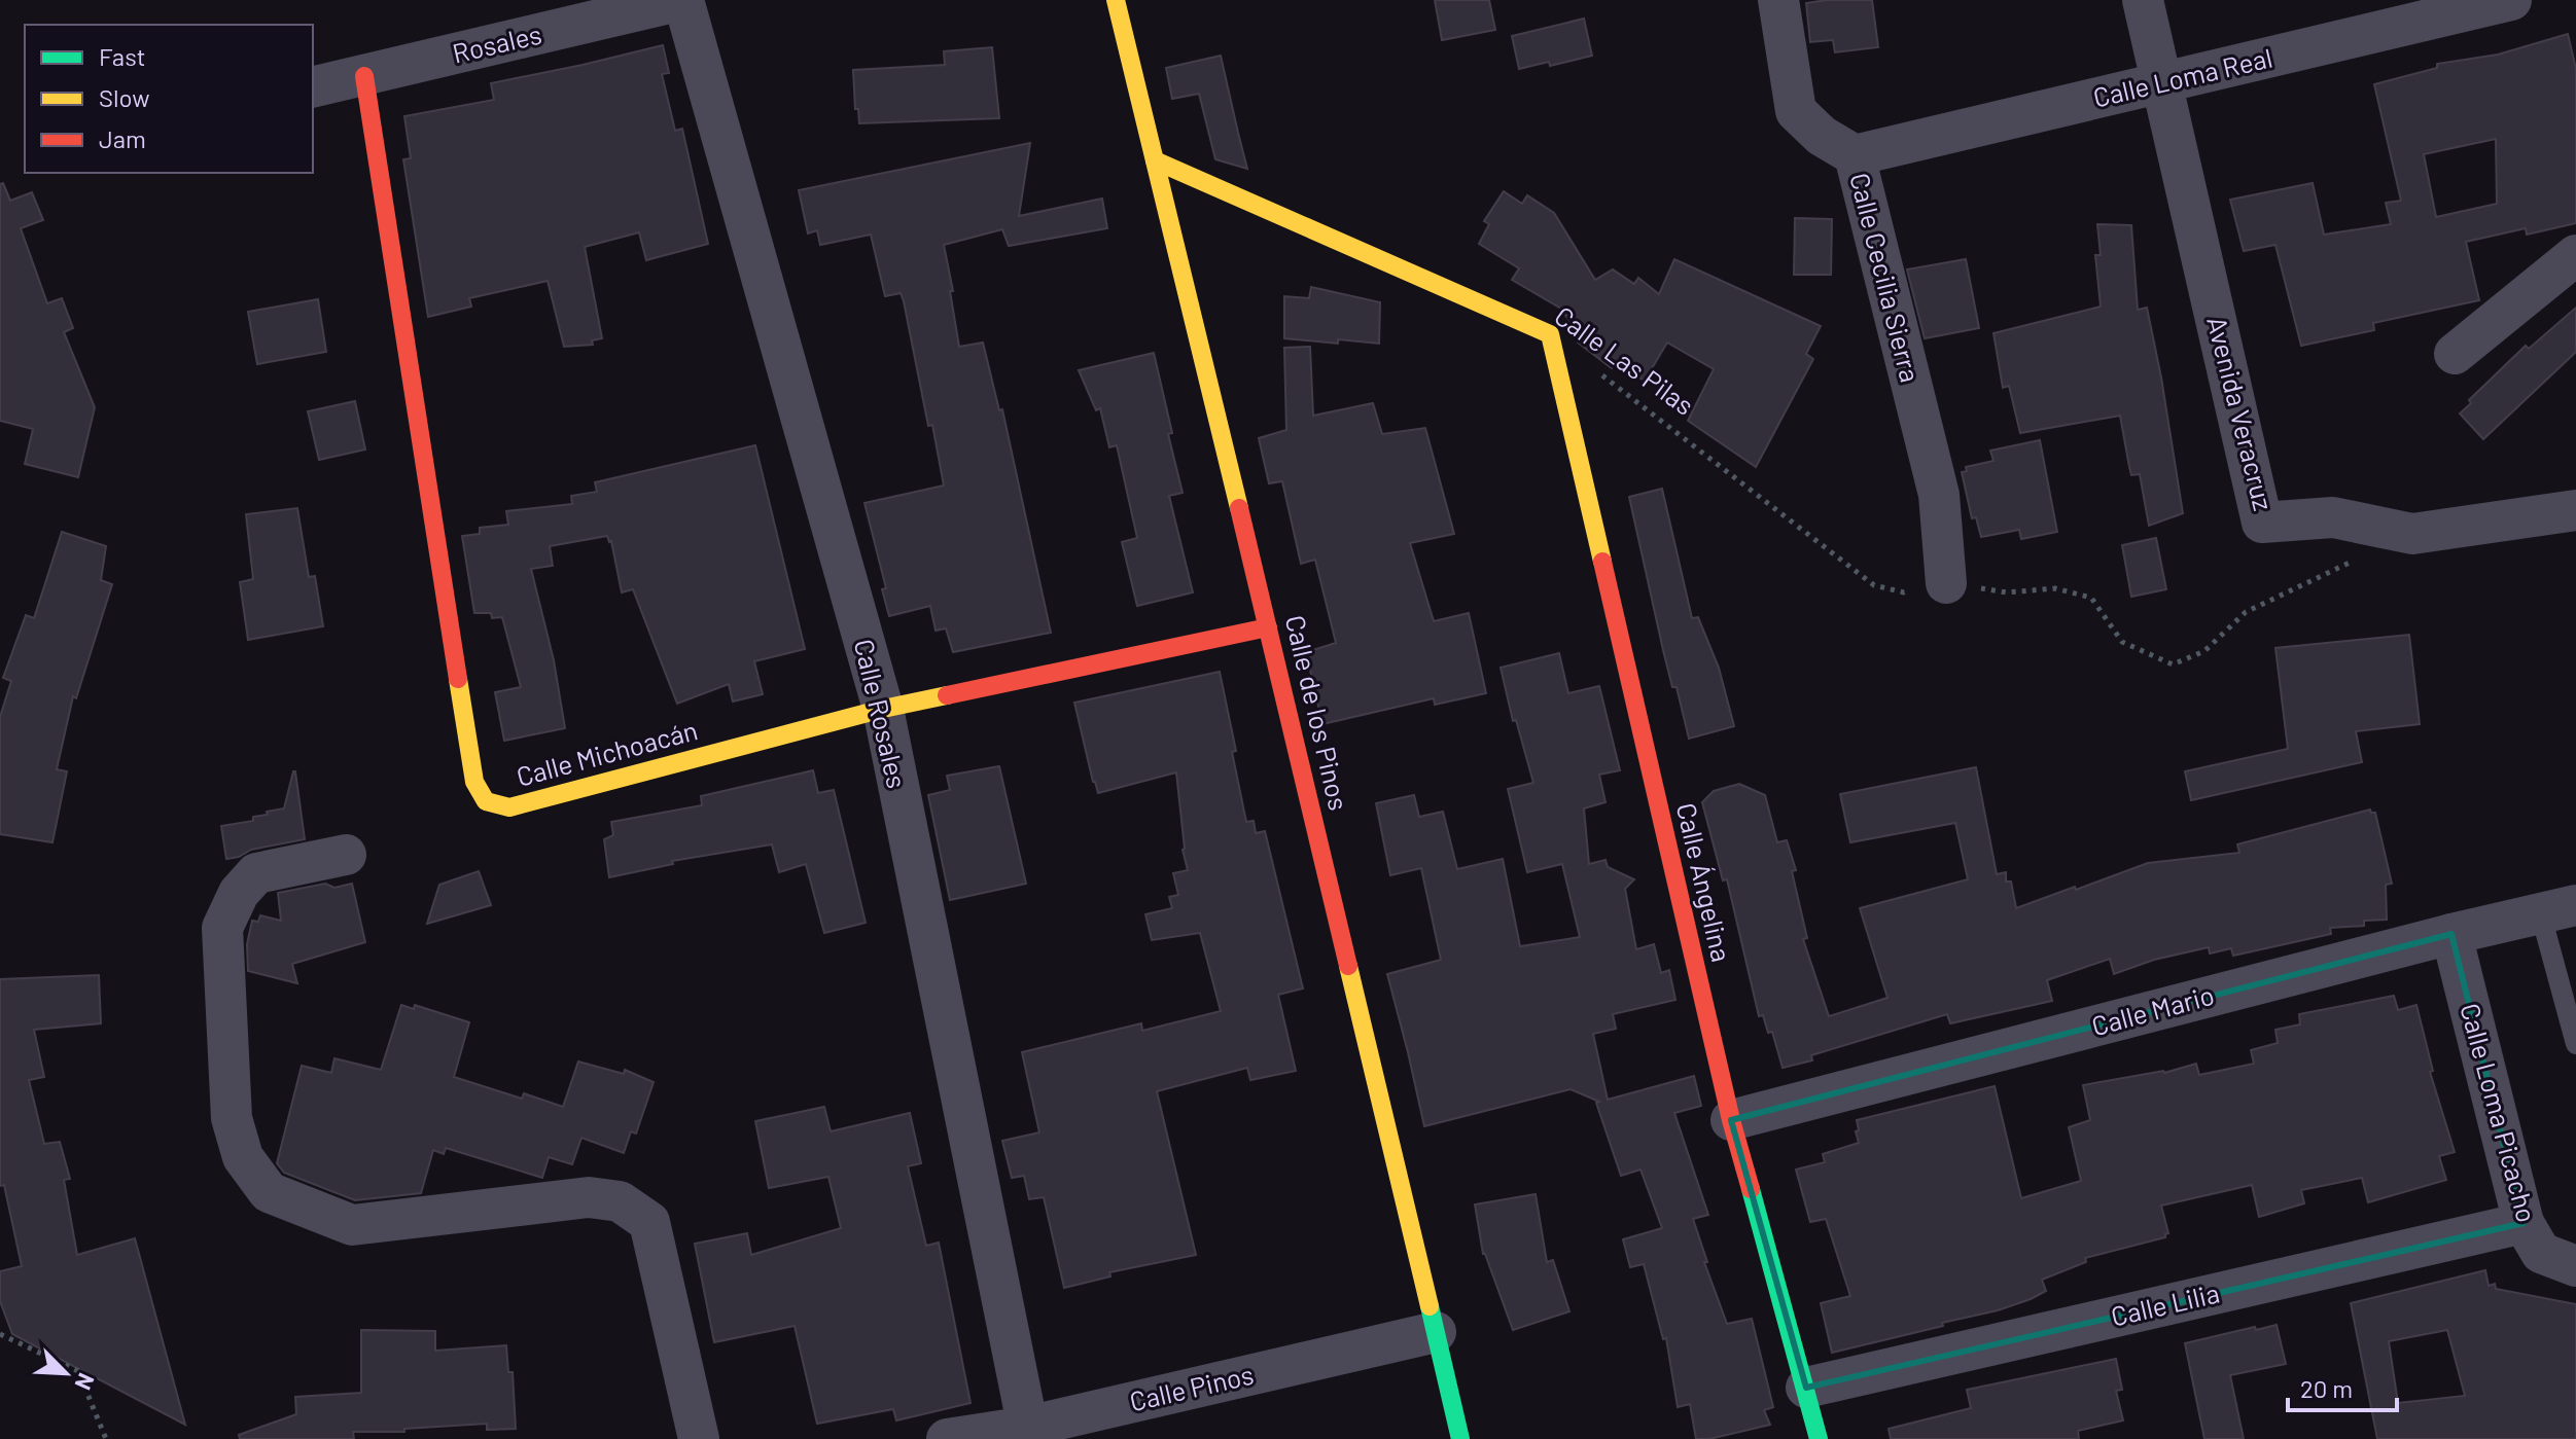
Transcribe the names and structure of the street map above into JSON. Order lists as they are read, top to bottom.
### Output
{
  "streets": {
    "street": [
      "Rosales",
      "Calle Loma Real",
      "Calle Cecilia Sierra",
      "Calle Las Pilas",
      "Avenida Veracruz",
      "Calle de los Pinos",
      "Calle Rosales",
      "Calle Michoacán",
      "Calle Ángelina",
      "Calle Mario",
      "Calle Loma Picacho",
      "Calle Lilia",
      "Calle Pinos"
    ]
  },
  "crossings": [
    ["Rosales", "Calle Rosales"],
    ["Rosales", "Calle Michoacán"],
    ["Calle Loma Real", "Calle Cecilia Sierra"],
    ["Calle Loma Real", "Avenida Veracruz"],
    ["Calle Cecilia Sierra", "Calle Las Pilas"],
    ["Calle Las Pilas", "Calle de los Pinos"],
    ["Calle Las Pilas", "Calle Ángelina"],
    ["Calle de los Pinos", "Calle Michoacán"],
    ["Calle de los Pinos", "Calle Pinos"],
    ["Calle Rosales", "Calle Michoacán"],
    ["Calle Rosales", "Calle Pinos"],
    ["Calle Ángelina", "Calle Mario"],
    ["Calle Ángelina", "Calle Lilia"],
    ["Calle Mario", "Calle Loma Picacho"],
    ["Calle Loma Picacho", "Calle Lilia"]
  ],
  "legend": ["Fast", "Slow", "Jam"],
  "scale_bar": "20 m",
  "north": "bottom right"
}
